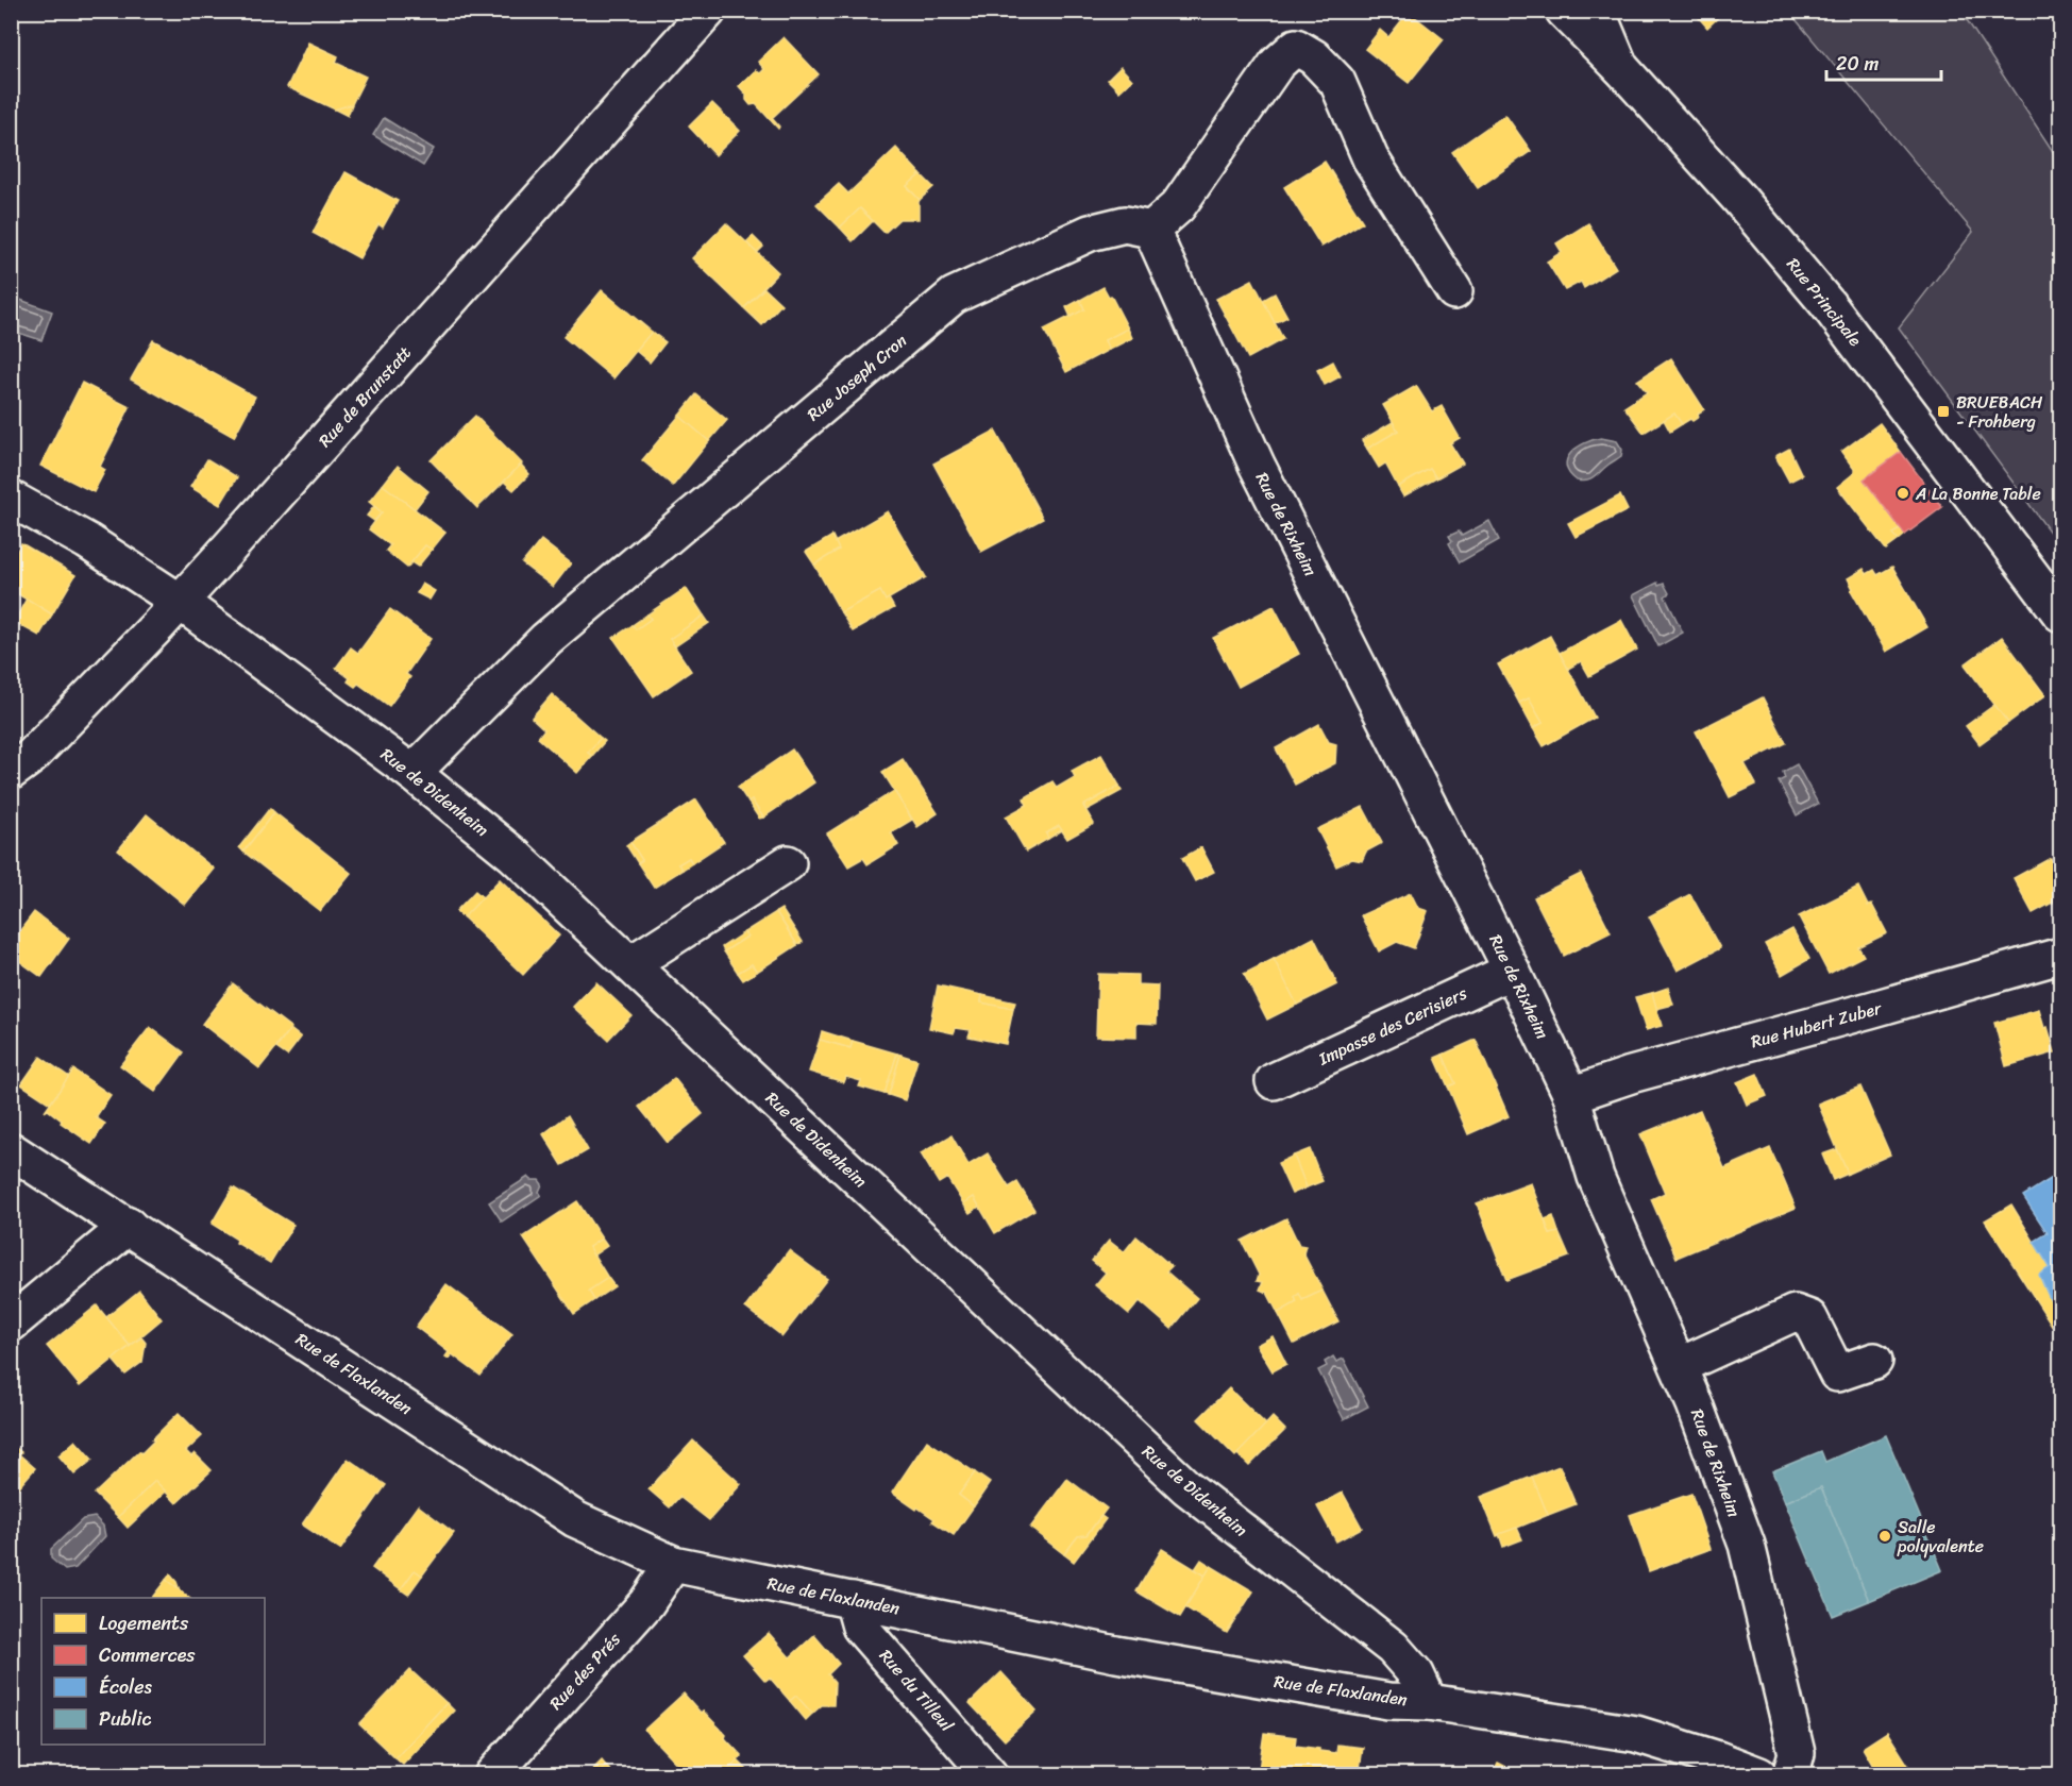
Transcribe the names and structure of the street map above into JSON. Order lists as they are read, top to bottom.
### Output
{
  "streets": {
    "street": [
      "Rue Principale",
      "Rue Joseph Cron",
      "Rue de Brunstatt",
      "Rue de Rixheim",
      "Rue de Didenheim",
      "Rue Hubert Zuber",
      "Impasse des Cerisiers",
      "Rue de Flaxlanden",
      "Rue des Prés",
      "Rue du Tilleul"
    ]
  },
  "crossings": [
    ["Rue Joseph Cron", "Rue de Rixheim"],
    ["Rue Joseph Cron", "Rue de Didenheim"],
    ["Rue de Brunstatt", "Rue de Didenheim"],
    ["Rue de Rixheim", "Rue Hubert Zuber"],
    ["Rue de Rixheim", "Impasse des Cerisiers"],
    ["Rue de Didenheim", "Rue de Flaxlanden"],
    ["Rue de Flaxlanden", "Rue des Prés"],
    ["Rue de Flaxlanden", "Rue du Tilleul"]
  ],
  "places": {
    "transit": ["BRUEBACH - Frohberg"],
    "other": ["A La Bonne Table", "Salle polyvalente"]
  },
  "legend": [
    "Logements",
    "Commerces",
    "Écoles",
    "Public"
  ],
  "scale_bar": "20 m"
}
